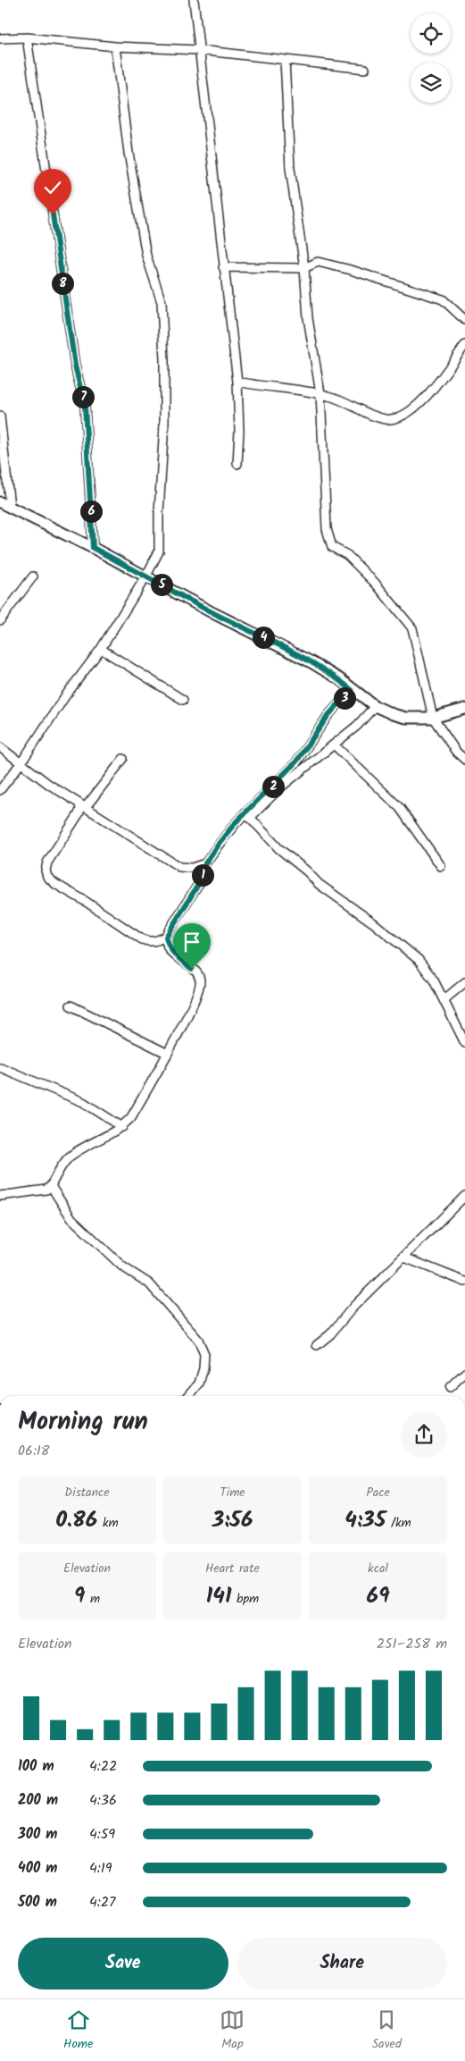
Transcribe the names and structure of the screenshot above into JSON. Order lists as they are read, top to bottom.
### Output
{
  "page": {
    "pins": [
      "8",
      "7",
      "6",
      "5",
      "4",
      "3",
      "2",
      "1"
    ],
    "heading": ["Morning run", "06:18"],
    "stats": [
      ["Distance", "0.86 km"],
      ["Time", "3:56"],
      ["Pace", "4:35 /km"],
      ["Elevation", "9 m"],
      ["Heart rate", "141 bpm"],
      ["kcal", "69"]
    ],
    "chart": ["Elevation", "251–258 m"],
    "list": [
      {
        "name": "100 m",
        "note": "4:22"
      },
      {
        "name": "200 m",
        "note": "4:36"
      },
      {
        "name": "300 m",
        "note": "4:59"
      },
      {
        "name": "400 m",
        "note": "4:19"
      },
      {
        "name": "500 m",
        "note": "4:27"
      }
    ],
    "buttons": ["Save", "Share"],
    "tabs": ["Home", "Map", "Saved"]
  }
}
